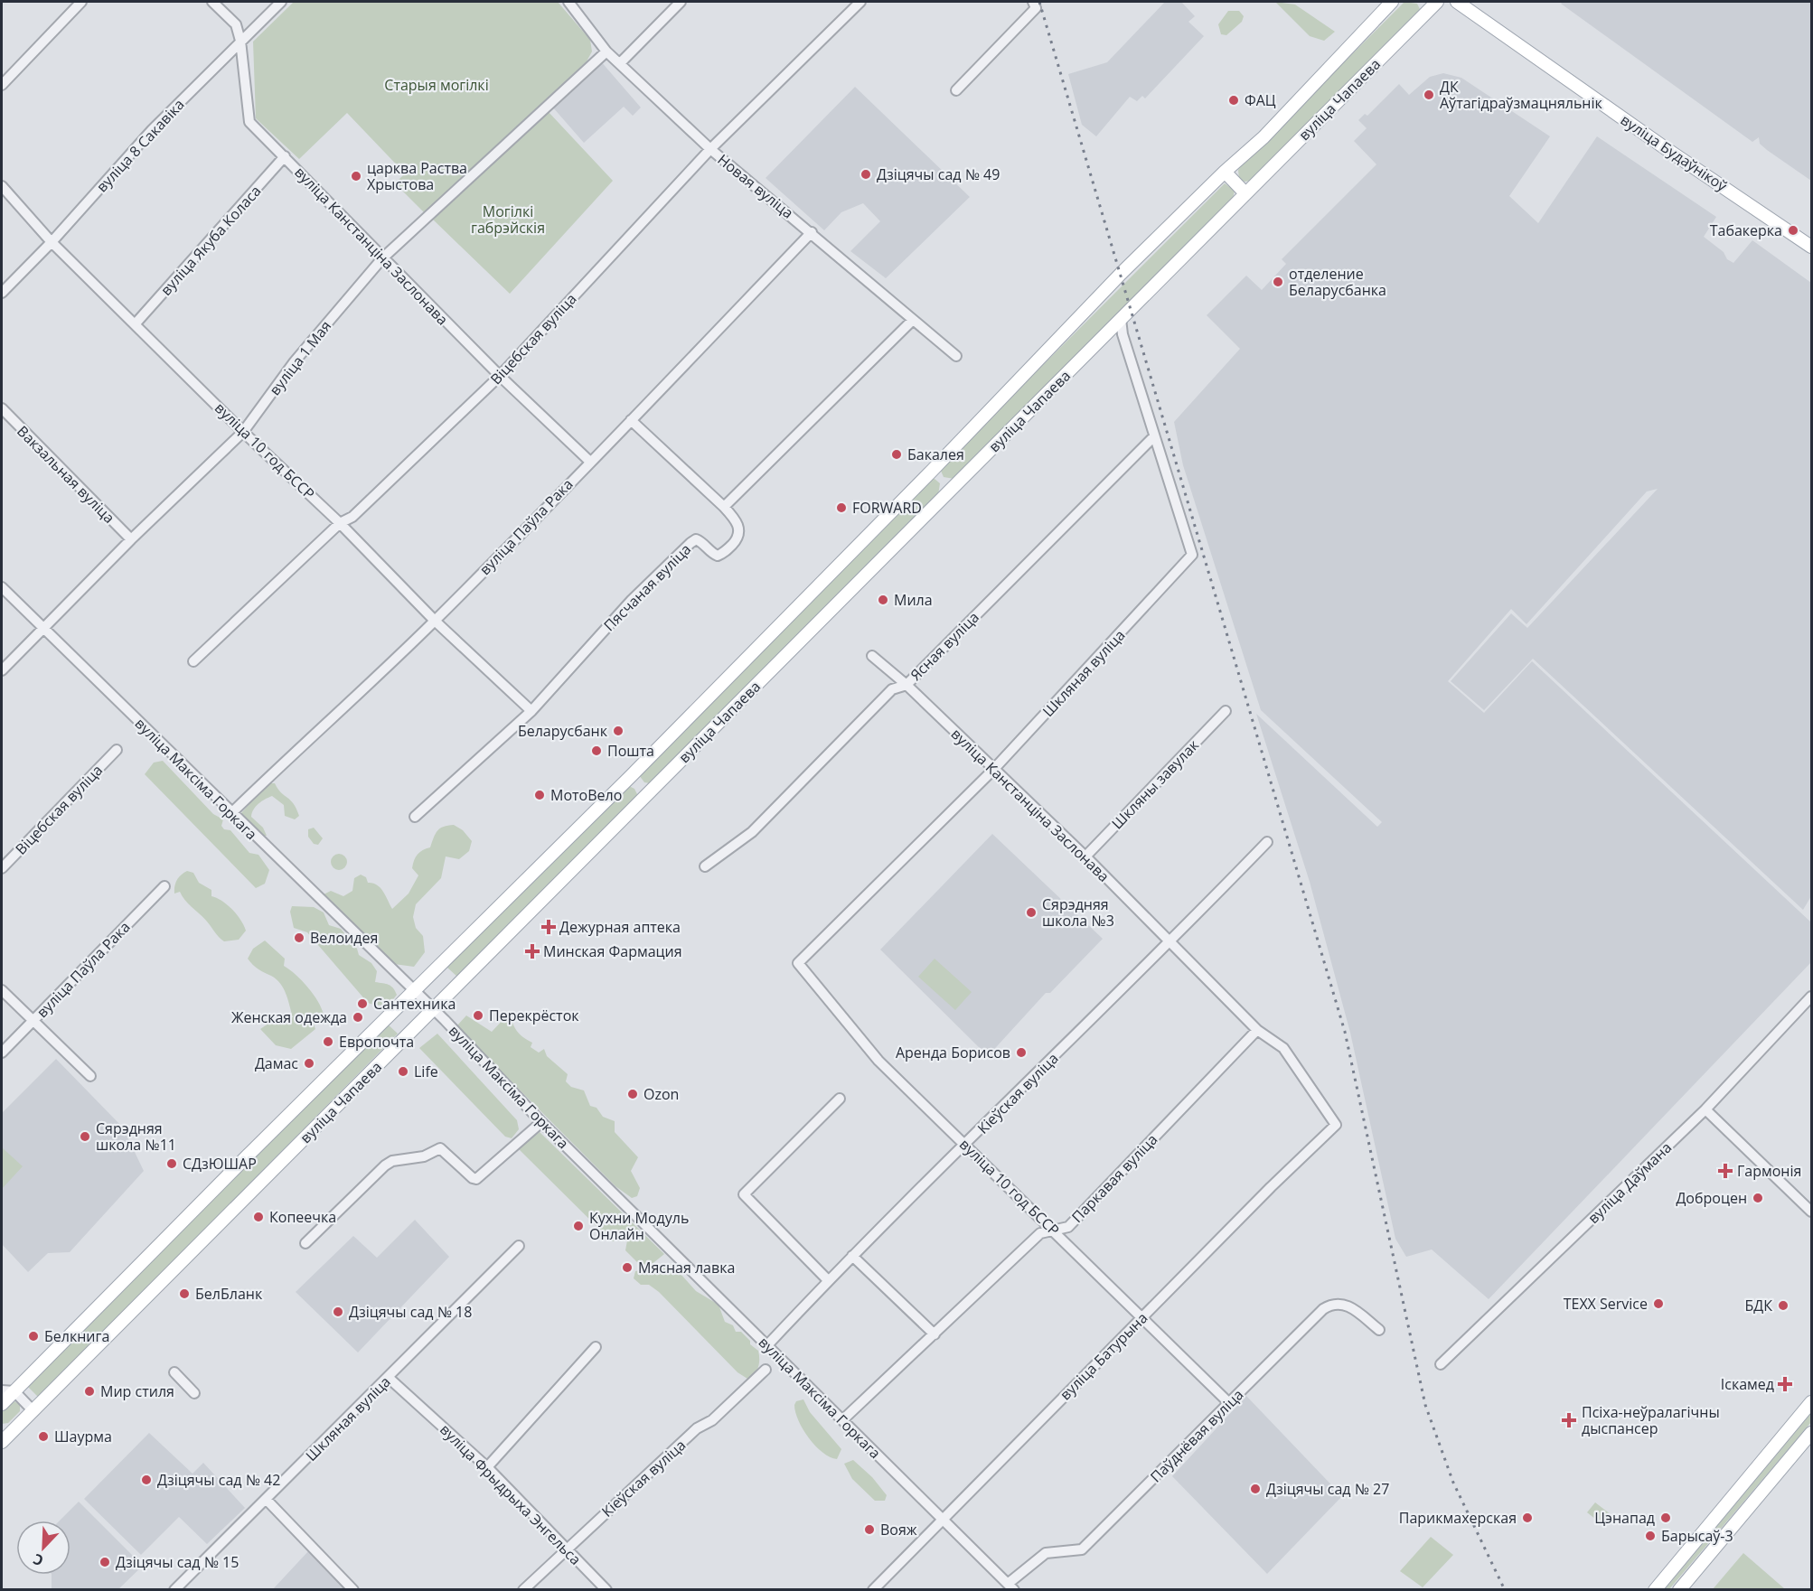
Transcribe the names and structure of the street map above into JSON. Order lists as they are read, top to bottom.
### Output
{
  "streets": {
    "main road": ["вуліца Чапаева", "вуліца Будаўнікоў"],
    "street": [
      "вуліца 8 Сакавіка",
      "Новая вуліца",
      "вуліца Якуба Коласа",
      "вуліца Канстанціна Заслонава",
      "Віцебская вуліца",
      "вуліца 1 Мая",
      "вуліца 10 год БССР",
      "Вакзальная вуліца",
      "вуліца Паўла Рака",
      "Пясчаная вуліца",
      "Ясная вуліца",
      "Шкляная вуліца",
      "вуліца Максіма Горкага",
      "Шкляны завулак",
      "Кіеўская вуліца",
      "Паркавая вуліца",
      "вуліца Даўмана",
      "вуліца Батурына",
      "Паўднёвая вуліца",
      "вуліца Фрыдрыха Энгельса"
    ]
  },
  "crossings": [
    ["вуліца Чапаева", "Шкляная вуліца"],
    ["вуліца Чапаева", "вуліца Максіма Горкага"],
    ["вуліца 8 Сакавіка", "вуліца Канстанціна Заслонава"],
    ["вуліца 8 Сакавіка", "вуліца 10 год БССР"],
    ["Новая вуліца", "Віцебская вуліца"],
    ["Новая вуліца", "вуліца 1 Мая"],
    ["Новая вуліца", "вуліца Паўла Рака"],
    ["вуліца Якуба Коласа", "вуліца Канстанціна Заслонава"],
    ["вуліца Якуба Коласа", "вуліца 10 год БССР"],
    ["вуліца Канстанціна Заслонава", "Віцебская вуліца"],
    ["вуліца Канстанціна Заслонава", "вуліца 1 Мая"],
    ["вуліца Канстанціна Заслонава", "вуліца Паўла Рака"],
    ["вуліца Канстанціна Заслонава", "Ясная вуліца"],
    ["вуліца Канстанціна Заслонава", "Шкляная вуліца"],
    ["вуліца Канстанціна Заслонава", "Шкляны завулак"],
    ["вуліца Канстанціна Заслонава", "Кіеўская вуліца"],
    ["вуліца Канстанціна Заслонава", "Паркавая вуліца"],
    ["вуліца Канстанціна Заслонава", "вуліца Батурына"],
    ["Віцебская вуліца", "вуліца 10 год БССР"],
    ["вуліца 1 Мая", "вуліца 10 год БССР"],
    ["вуліца 1 Мая", "Вакзальная вуліца"],
    ["вуліца 1 Мая", "вуліца Максіма Горкага"],
    ["вуліца 10 год БССР", "вуліца Паўла Рака"],
    ["вуліца 10 год БССР", "Пясчаная вуліца"],
    ["вуліца 10 год БССР", "Шкляная вуліца"],
    ["вуліца 10 год БССР", "Кіеўская вуліца"],
    ["вуліца 10 год БССР", "Паркавая вуліца"],
    ["вуліца 10 год БССР", "вуліца Батурына"],
    ["вуліца 10 год БССР", "Паўднёвая вуліца"],
    ["вуліца Паўла Рака", "вуліца Максіма Горкага"],
    ["Ясная вуліца", "Шкляная вуліца"],
    ["Шкляная вуліца", "вуліца Фрыдрыха Энгельса"],
    ["вуліца Максіма Горкага", "Кіеўская вуліца"],
    ["вуліца Максіма Горкага", "Паркавая вуліца"],
    ["вуліца Максіма Горкага", "вуліца Батурына"],
    ["вуліца Максіма Горкага", "Паўднёвая вуліца"],
    ["Кіеўская вуліца", "вуліца Фрыдрыха Энгельса"]
  ],
  "parks": ["Старыя могілкі", "Могілкі габрэйскія"],
  "places": {
    "other": [
      "ДК Аўтагідраўзмацняльнік",
      "ФАЦ",
      "Дзіцячы сад № 49",
      "царква Раства Хрыстова",
      "Табакерка",
      "отделение Беларусбанка",
      "Бакалея",
      "FORWARD",
      "Мила",
      "Беларусбанк",
      "Пошта",
      "МотоВело",
      "Сярэдняя школа №3",
      "Велоидея",
      "Сантехника",
      "Перекрёсток",
      "Женская одежда",
      "Европочта",
      "Аренда Борисов",
      "Дамас",
      "Life",
      "Ozon",
      "Сярэдняя школа №11",
      "СДзЮШАР",
      "Доброцен",
      "Копеечка",
      "Кухни Модуль Онлайн",
      "Мясная лавка",
      "БелБланк",
      "TEXX Service",
      "БДК",
      "Дзіцячы сад № 18",
      "Белкнига",
      "Мир стиля",
      "Шаурма",
      "Дзіцячы сад № 42",
      "Дзіцячы сад № 27",
      "Парикмахерская",
      "Цэнапад",
      "Вояж",
      "Барысаў-3",
      "Дзіцячы сад № 15"
    ],
    "health": [
      "Дежурная аптека",
      "Минская Фармация",
      "Гармонія",
      "Іскамед",
      "Псіха-неўралагічны дыспансер"
    ]
  },
  "north": "bottom left"
}
